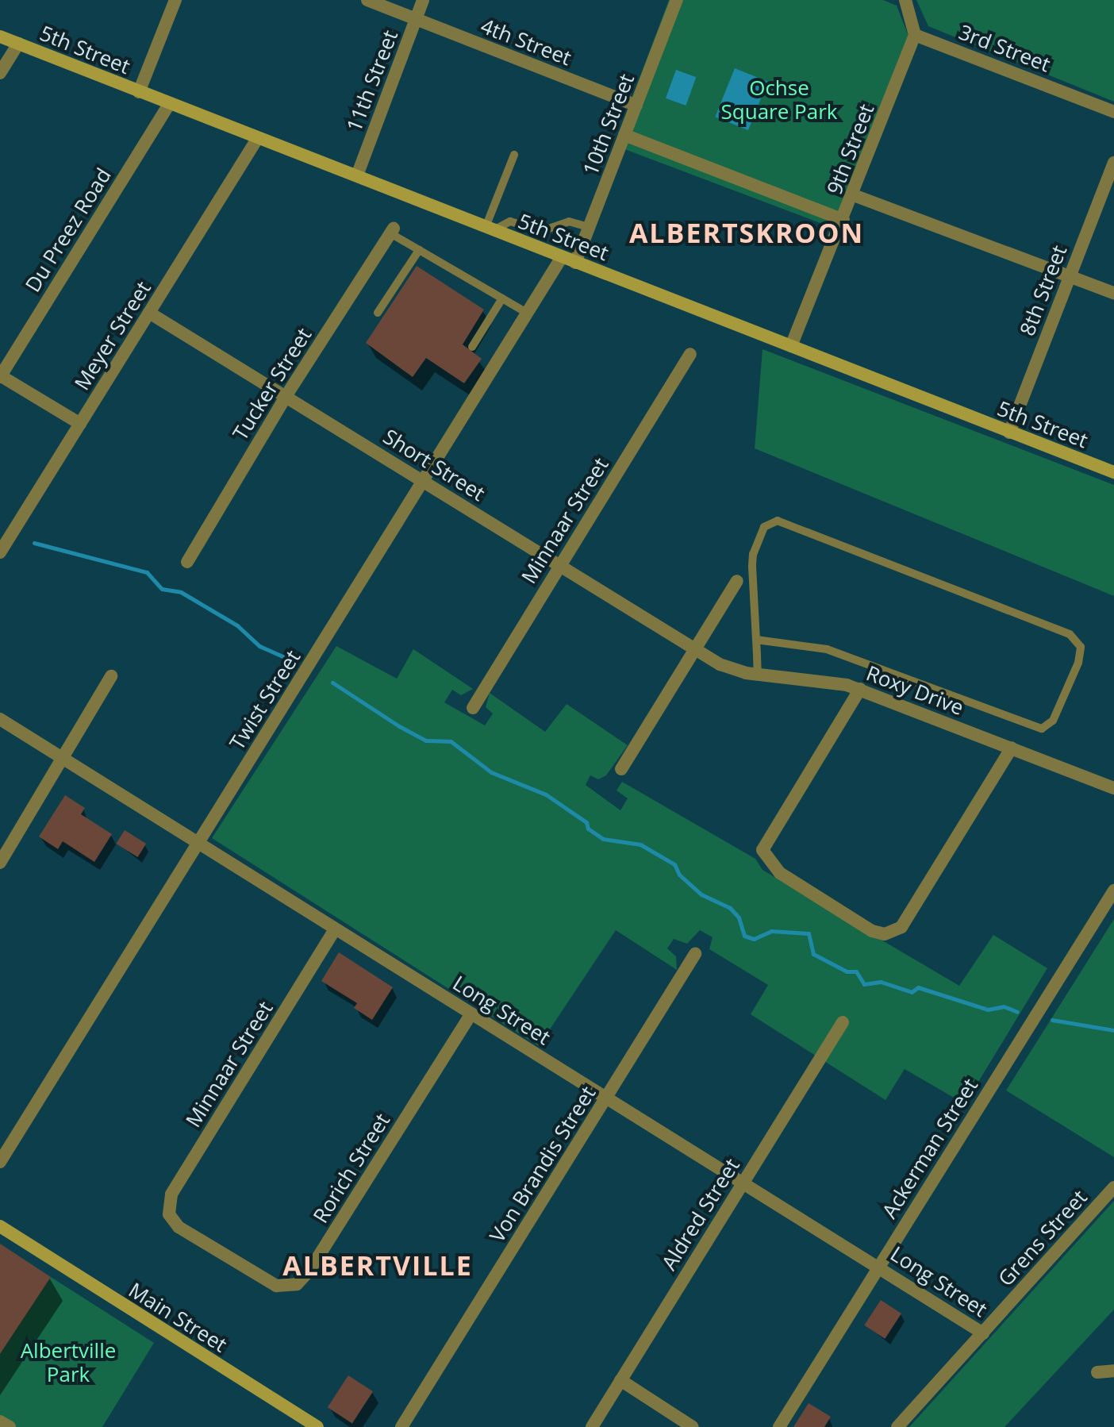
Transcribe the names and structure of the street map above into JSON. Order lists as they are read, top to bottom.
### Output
{
  "streets": {
    "main road": ["5th Street", "Main Street"],
    "street": [
      "4th Street",
      "3rd Street",
      "11th Street",
      "10th Street",
      "9th Street",
      "Du Preez Road",
      "8th Street",
      "Meyer Street",
      "Tucker Street",
      "Short Street",
      "Minnaar Street",
      "Roxy Drive",
      "Twist Street",
      "Long Street",
      "Ackerman Street",
      "Von Brandis Street",
      "Rorich Street",
      "Aldred Street",
      "Grens Street"
    ]
  },
  "crossings": [
    ["4th Street", "11th Street"],
    ["4th Street", "10th Street"],
    ["3rd Street", "9th Street"],
    ["5th Street", "11th Street"],
    ["5th Street", "10th Street"],
    ["5th Street", "9th Street"],
    ["5th Street", "Du Preez Road"],
    ["5th Street", "8th Street"],
    ["5th Street", "Meyer Street"],
    ["5th Street", "Twist Street"],
    ["Meyer Street", "Short Street"],
    ["Tucker Street", "Short Street"],
    ["Short Street", "Minnaar Street"],
    ["Short Street", "Roxy Drive"],
    ["Short Street", "Twist Street"],
    ["Minnaar Street", "Long Street"],
    ["Minnaar Street", "Rorich Street"],
    ["Twist Street", "Long Street"],
    ["Long Street", "Ackerman Street"],
    ["Long Street", "Von Brandis Street"],
    ["Long Street", "Rorich Street"],
    ["Long Street", "Aldred Street"],
    ["Long Street", "Grens Street"]
  ],
  "districts": ["ALBERTSKROON", "ALBERTVILLE"],
  "parks": ["Ochse Square Park", "Albertville Park"]
}
